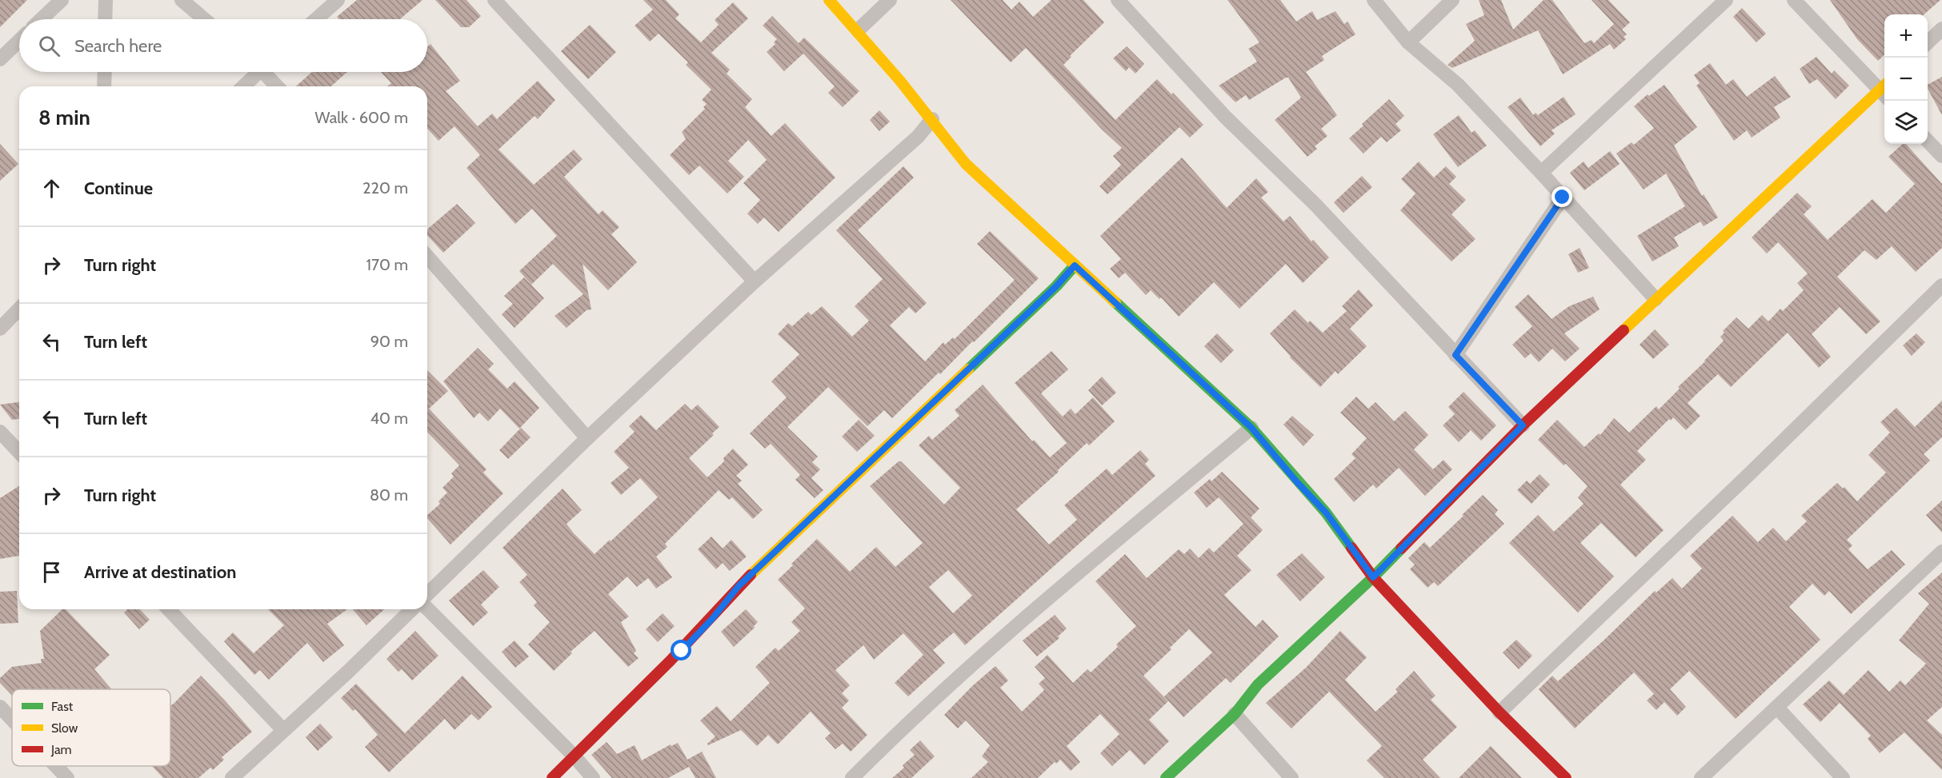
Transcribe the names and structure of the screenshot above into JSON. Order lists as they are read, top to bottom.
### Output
{
  "legend": ["Fast", "Slow", "Jam"],
  "page": {
    "map_buttons": ["+", "−"],
    "search": "Search here",
    "heading": ["8 min", "Walk · 600 m"],
    "list": [
      ["Continue", "220 m"],
      ["Turn right", "170 m"],
      ["Turn left", "90 m"],
      ["Turn left", "40 m"],
      ["Turn right", "80 m"],
      "Arrive at destination"
    ]
  }
}
